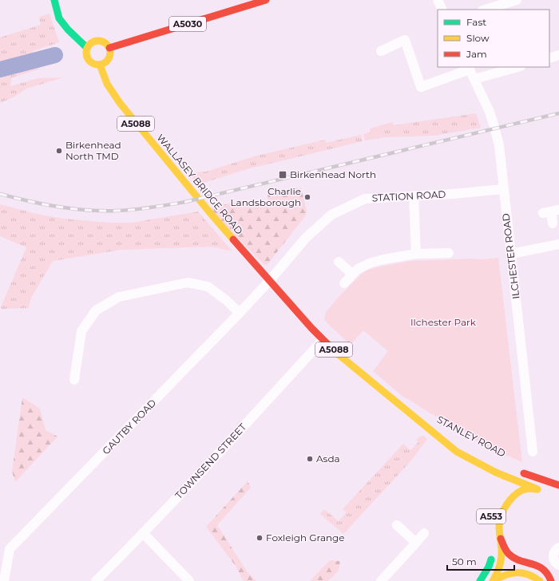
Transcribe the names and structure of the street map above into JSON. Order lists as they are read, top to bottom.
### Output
{
  "streets": {
    "main road": [
      "A5030",
      "A5088",
      "WALLASEY BRIDGE ROAD",
      "STANLEY ROAD",
      "A553"
    ],
    "street": [
      "STATION ROAD",
      "ILCHESTER ROAD",
      "GAUTBY ROAD",
      "TOWNSEND STREET"
    ]
  },
  "crossings": [
    ["A5030", "WALLASEY BRIDGE ROAD"],
    ["WALLASEY BRIDGE ROAD", "STATION ROAD"],
    ["WALLASEY BRIDGE ROAD", "GAUTBY ROAD"],
    ["WALLASEY BRIDGE ROAD", "STANLEY ROAD"],
    ["STATION ROAD", "ILCHESTER ROAD"],
    ["STATION ROAD", "GAUTBY ROAD"],
    ["STATION ROAD", "STANLEY ROAD"],
    ["GAUTBY ROAD", "STANLEY ROAD"],
    ["STANLEY ROAD", "TOWNSEND STREET"],
    ["STANLEY ROAD", "A553"]
  ],
  "parks": ["Ilchester Park"],
  "places": {
    "other": [
      "Birkenhead North TMD",
      "Charlie Landsborough",
      "Asda",
      "Foxleigh Grange"
    ],
    "transit": ["Birkenhead North"]
  },
  "legend": ["Fast", "Slow", "Jam"],
  "scale_bar": "50 m"
}
